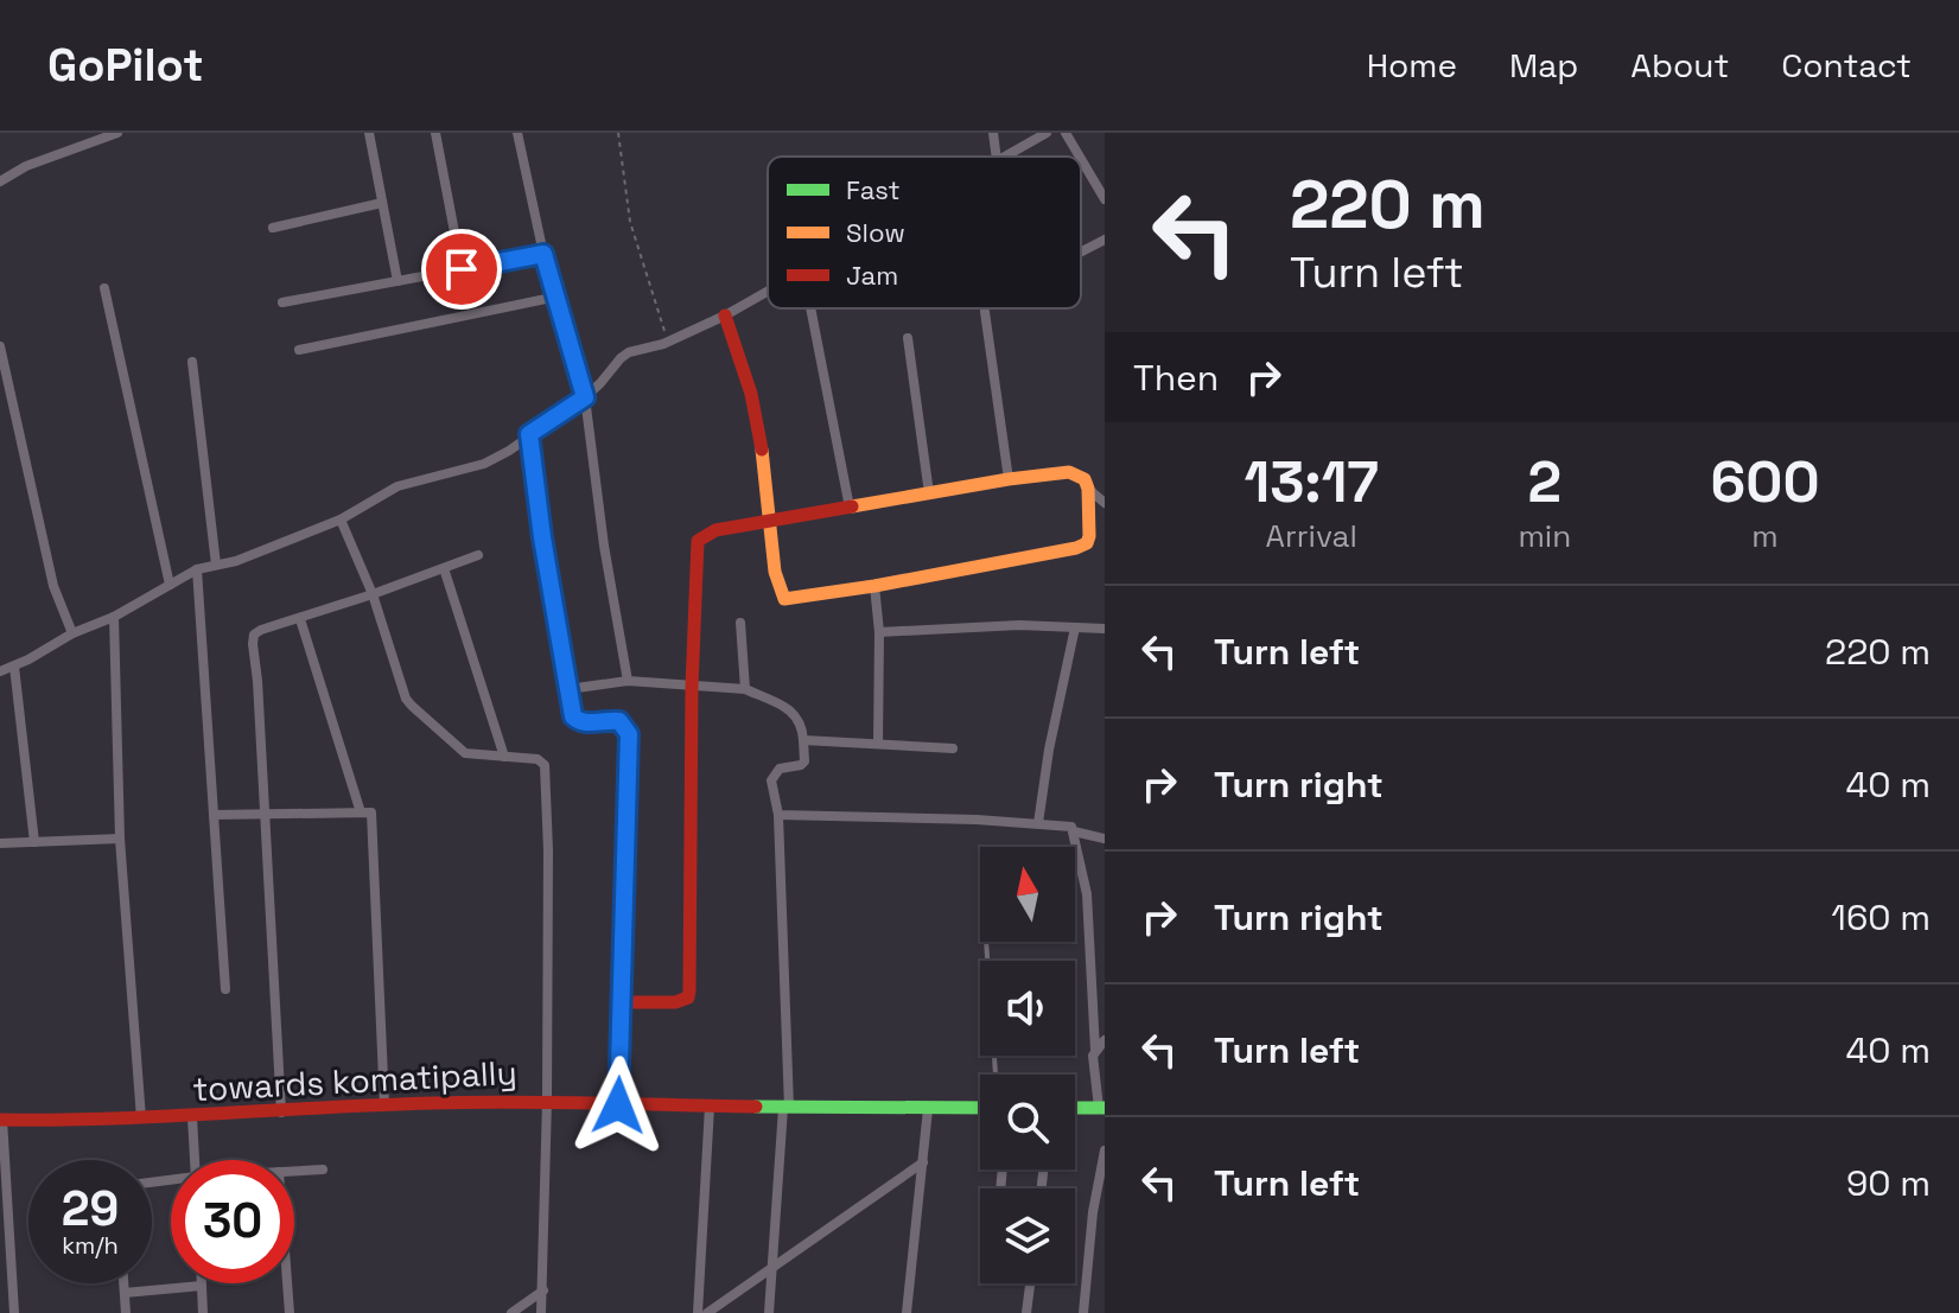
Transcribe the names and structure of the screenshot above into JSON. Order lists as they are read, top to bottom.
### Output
{
  "streets": {
    "street": ["towards komatipally"]
  },
  "legend": ["Fast", "Slow", "Jam"],
  "north": "top",
  "page": {
    "header": "GoPilot",
    "nav": [
      "Home",
      "Map",
      "About",
      "Contact"
    ],
    "turn": ["220 m", "Turn left"],
    "then": "Then",
    "eta": [
      "13:17",
      "Arrival",
      "2",
      "min",
      "600",
      "m"
    ],
    "list": [
      {
        "name": "Turn left",
        "value": "220 m"
      },
      {
        "name": "Turn right",
        "value": "40 m"
      },
      {
        "name": "Turn right",
        "value": "160 m"
      },
      {
        "name": "Turn left",
        "value": "40 m"
      },
      {
        "name": "Turn left",
        "value": "90 m"
      }
    ],
    "speed": "29 km/h",
    "limit": "30"
  }
}
